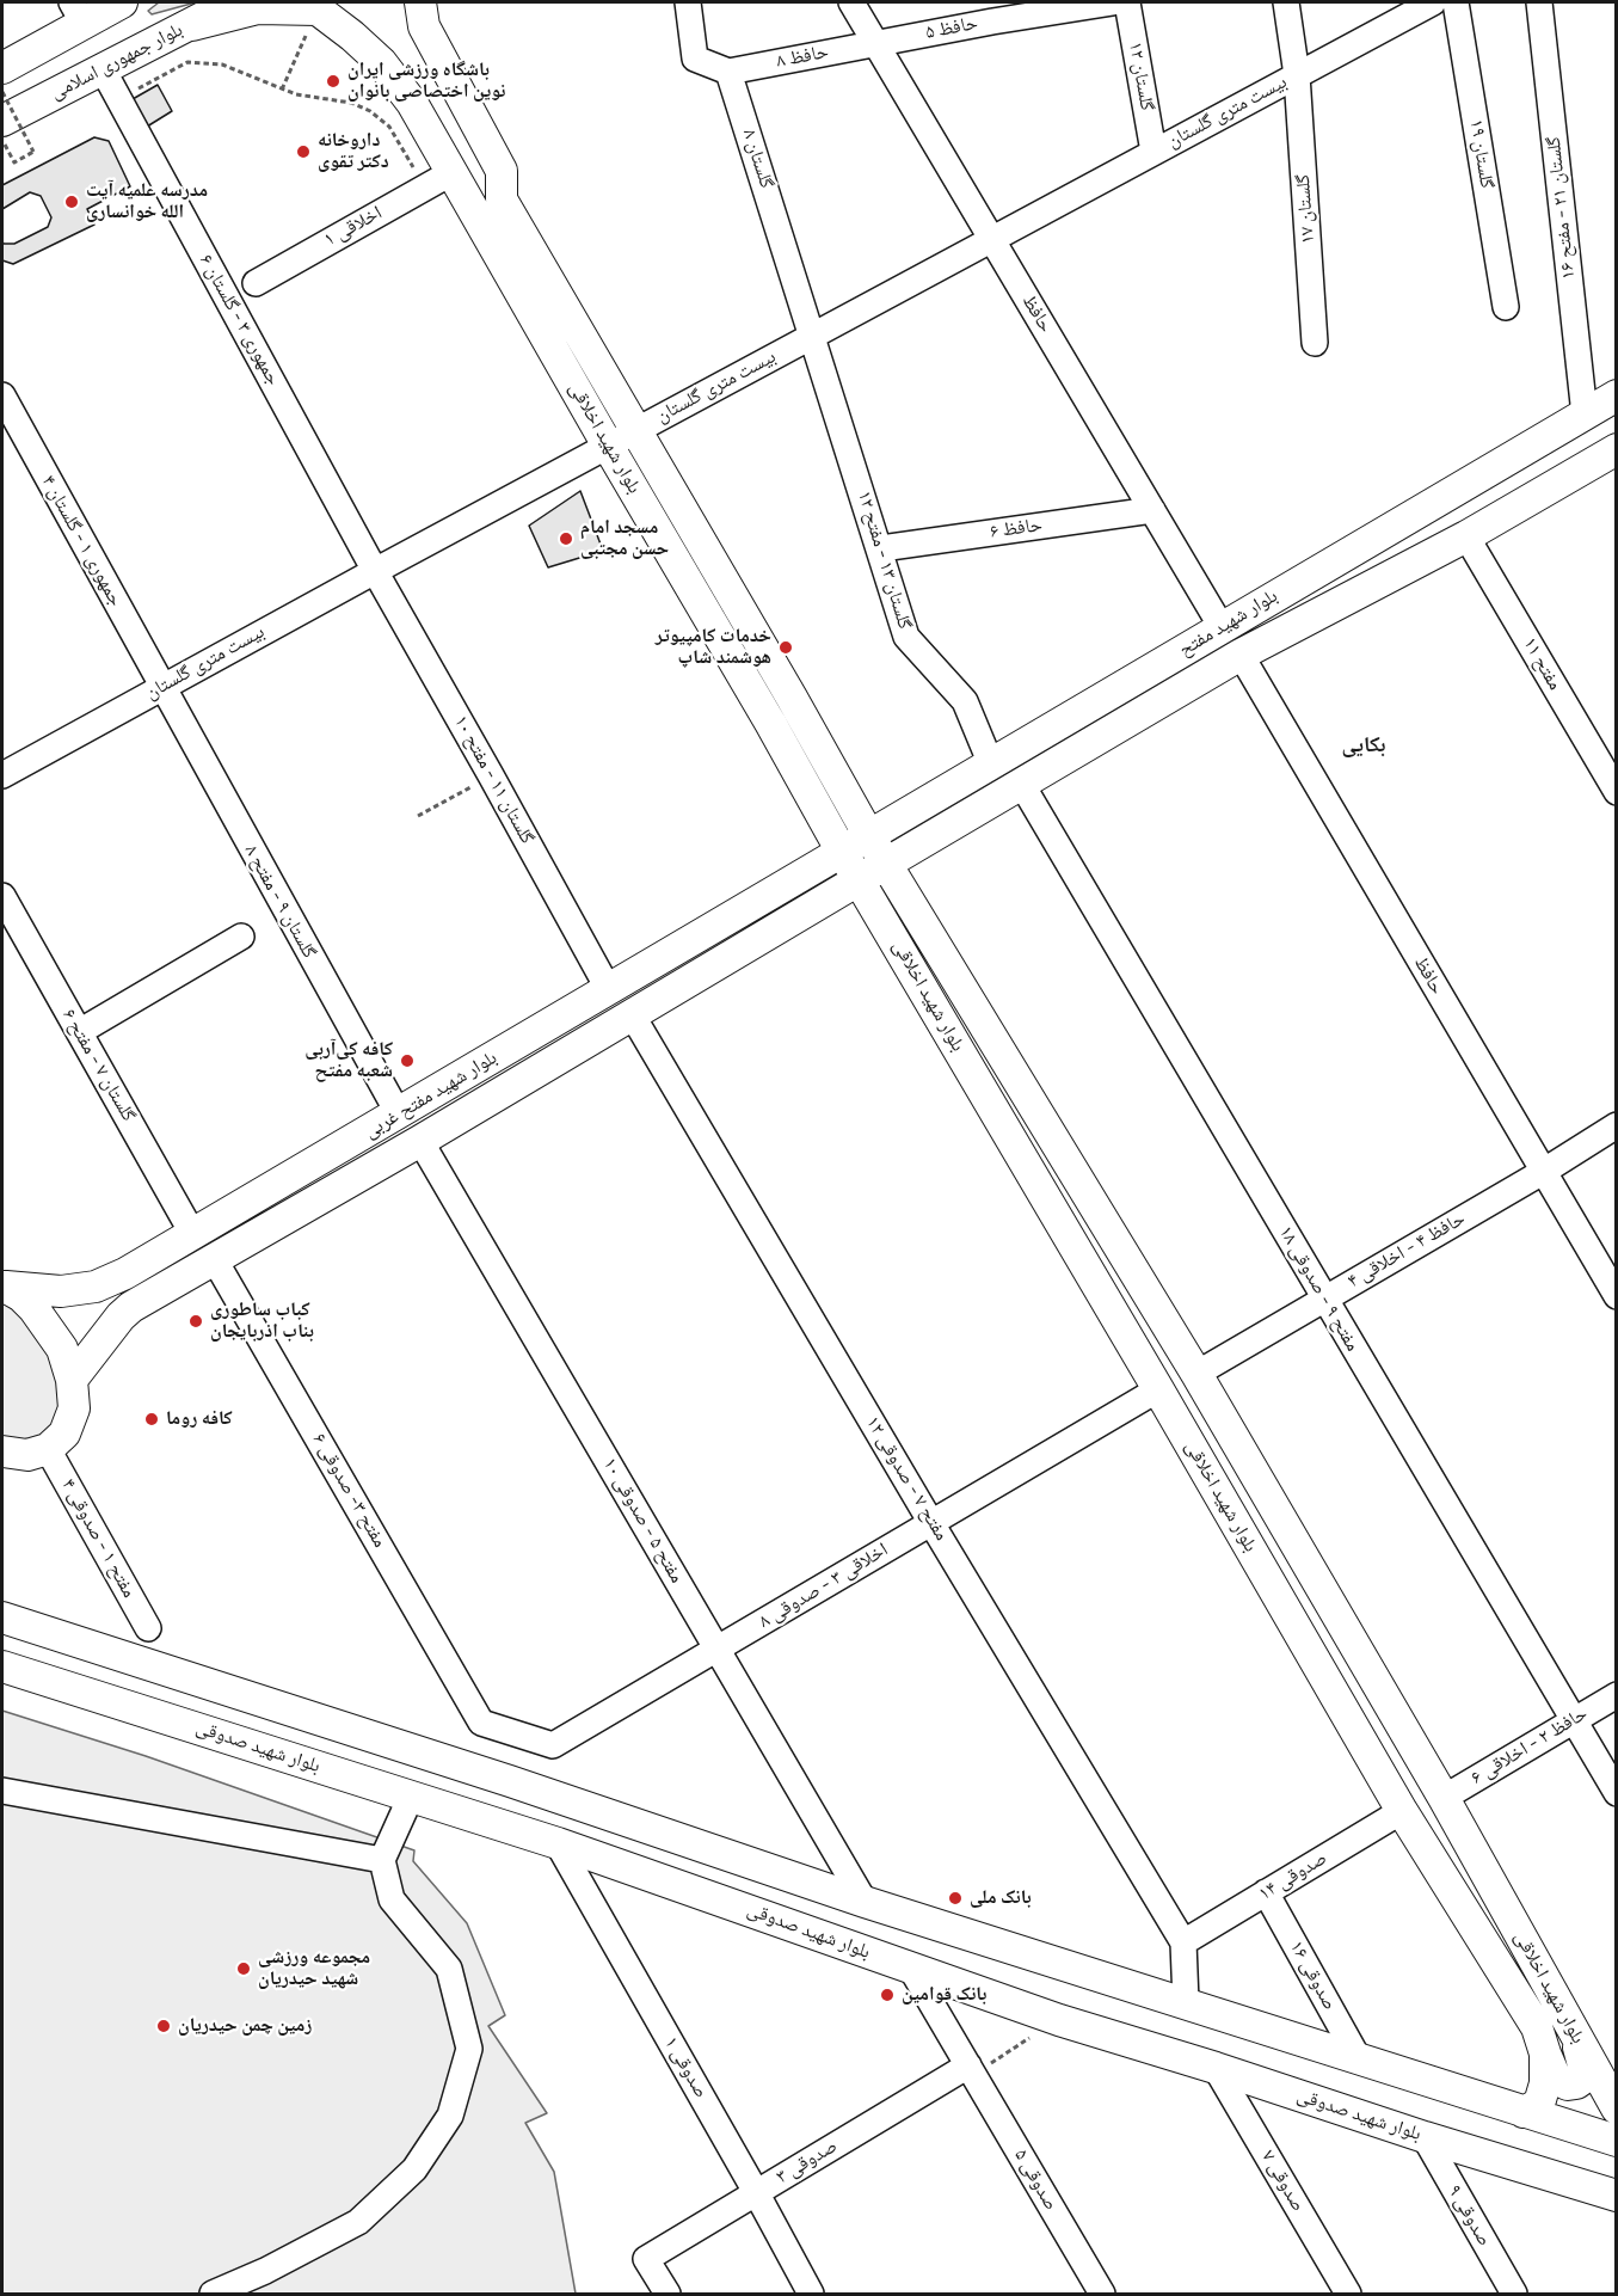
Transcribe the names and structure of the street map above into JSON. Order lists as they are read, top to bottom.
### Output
{
  "streets": {
    "main road": [
      "بلوار جمهوری اسلامی",
      "بلوار شهید اخلاقی",
      "بلوار شهید مفتح",
      "بلوار شهید مفتح غربی",
      "بلوار شهید صدوقی"
    ],
    "street": [
      "حافظ ۵",
      "حافظ ۸",
      "گلستان ۱۲",
      "بیست متری گلستان",
      "گلستان ۱۹",
      "گلستان ۸",
      "گلستان ۲۱ - مفتح ۱۶",
      "گلستان ۱۷",
      "اخلاقی ۱",
      "حافظ",
      "جمهوری ۳ - گلستان ۶",
      "حافظ ۶",
      "جمهوری ۱ - گلستان ۴",
      "گلستان ۱۳ - مفتح ۱۲",
      "مفتح ۱۱",
      "گلستان ۱۱ - مفتح ۱۰",
      "گلستان ۹ - مفتح ۸",
      "گلستان ۷ - مفتح ۶",
      "حافظ ۴ - اخلاقی ۴",
      "مفتح ۹ - صدوقی ۱۸",
      "مفتح ۷ - صدوقی ۱۲",
      "مفتح ۳- صدوقی ۶",
      "مفتح ۵ - صدوقی ۱۰",
      "مفتح ۱ - صدوقی ۴",
      "اخلاقی ۳ - صدوقی ۸",
      "حافظ ۲ - اخلاقی ۶",
      "صدوقی ۱۴",
      "صدوقی ۱۶",
      "صدوقی ۱",
      "صدوقی ۳",
      "صدوقی ۵",
      "صدوقی ۷",
      "صدوقی ۹"
    ]
  },
  "crossings": [
    ["حافظ ۵", "حافظ ۸"],
    ["حافظ ۵", "حافظ"],
    ["حافظ ۸", "گلستان ۸"],
    ["حافظ ۸", "حافظ"],
    ["بلوار جمهوری اسلامی", "جمهوری ۳ - گلستان ۶"],
    ["گلستان ۱۲", "بیست متری گلستان"],
    ["بیست متری گلستان", "گلستان ۸"],
    ["بیست متری گلستان", "گلستان ۱۷"],
    ["بیست متری گلستان", "حافظ"],
    ["بیست متری گلستان", "جمهوری ۳ - گلستان ۶"],
    ["بیست متری گلستان", "بلوار شهید اخلاقی"],
    ["بیست متری گلستان", "جمهوری ۱ - گلستان ۴"],
    ["بیست متری گلستان", "گلستان ۱۳ - مفتح ۱۲"],
    ["بیست متری گلستان", "گلستان ۱۱ - مفتح ۱۰"],
    ["بیست متری گلستان", "گلستان ۹ - مفتح ۸"],
    ["گلستان ۸", "گلستان ۱۳ - مفتح ۱۲"],
    ["گلستان ۲۱ - مفتح ۱۶", "بلوار شهید مفتح"],
    ["اخلاقی ۱", "بلوار شهید اخلاقی"],
    ["حافظ", "حافظ ۶"],
    ["حافظ", "بلوار شهید مفتح"],
    ["حافظ", "حافظ ۴ - اخلاقی ۴"],
    ["جمهوری ۳ - گلستان ۶", "گلستان ۱۱ - مفتح ۱۰"],
    ["بلوار شهید اخلاقی", "بلوار شهید مفتح"],
    ["بلوار شهید اخلاقی", "بلوار شهید مفتح غربی"],
    ["بلوار شهید اخلاقی", "حافظ ۴ - اخلاقی ۴"],
    ["بلوار شهید اخلاقی", "اخلاقی ۳ - صدوقی ۸"],
    ["بلوار شهید اخلاقی", "حافظ ۲ - اخلاقی ۶"],
    ["بلوار شهید اخلاقی", "صدوقی ۱۴"],
    ["حافظ ۶", "گلستان ۱۳ - مفتح ۱۲"],
    ["جمهوری ۱ - گلستان ۴", "گلستان ۹ - مفتح ۸"],
    ["گلستان ۱۳ - مفتح ۱۲", "بلوار شهید مفتح"],
    ["بلوار شهید مفتح", "مفتح ۱۱"],
    ["بلوار شهید مفتح", "بلوار شهید مفتح غربی"],
    ["بلوار شهید مفتح", "مفتح ۹ - صدوقی ۱۸"],
    ["گلستان ۱۱ - مفتح ۱۰", "بلوار شهید مفتح غربی"],
    ["گلستان ۹ - مفتح ۸", "بلوار شهید مفتح غربی"],
    ["گلستان ۷ - مفتح ۶", "بلوار شهید مفتح غربی"],
    ["بلوار شهید مفتح غربی", "مفتح ۷ - صدوقی ۱۲"],
    ["بلوار شهید مفتح غربی", "مفتح ۳- صدوقی ۶"],
    ["بلوار شهید مفتح غربی", "مفتح ۵ - صدوقی ۱۰"],
    ["حافظ ۴ - اخلاقی ۴", "مفتح ۹ - صدوقی ۱۸"],
    ["مفتح ۹ - صدوقی ۱۸", "حافظ ۲ - اخلاقی ۶"],
    ["مفتح ۷ - صدوقی ۱۲", "اخلاقی ۳ - صدوقی ۸"],
    ["مفتح ۷ - صدوقی ۱۲", "صدوقی ۱۴"],
    ["مفتح ۳- صدوقی ۶", "اخلاقی ۳ - صدوقی ۸"],
    ["مفتح ۵ - صدوقی ۱۰", "اخلاقی ۳ - صدوقی ۸"],
    ["بلوار شهید صدوقی", "صدوقی ۱"],
    ["بلوار شهید صدوقی", "صدوقی ۵"],
    ["بلوار شهید صدوقی", "صدوقی ۷"],
    ["بلوار شهید صدوقی", "صدوقی ۹"],
    ["صدوقی ۱۴", "صدوقی ۱۶"],
    ["صدوقی ۱", "صدوقی ۳"],
    ["صدوقی ۳", "صدوقی ۵"]
  ],
  "districts": ["بکایی"],
  "places": [
    "باشگاه ورزشی ایران نوین اختصاصی بانوان",
    "داروخانه دکتر تقوی",
    "مدرسه علمیه آیت الله خوانساری",
    "مسجد امام حسن مجتبی",
    "خدمات کامپیوتر هوشمند شاپ",
    "کافه کی‌آربی شعبه مفتح",
    "کباب ساطوری بناب اذربایجان",
    "کافه روما",
    "بانک ملی",
    "مجموعه ورزشی شهید حیدریان",
    "بانک قوامین",
    "زمین چمن حیدریان"
  ]
}
